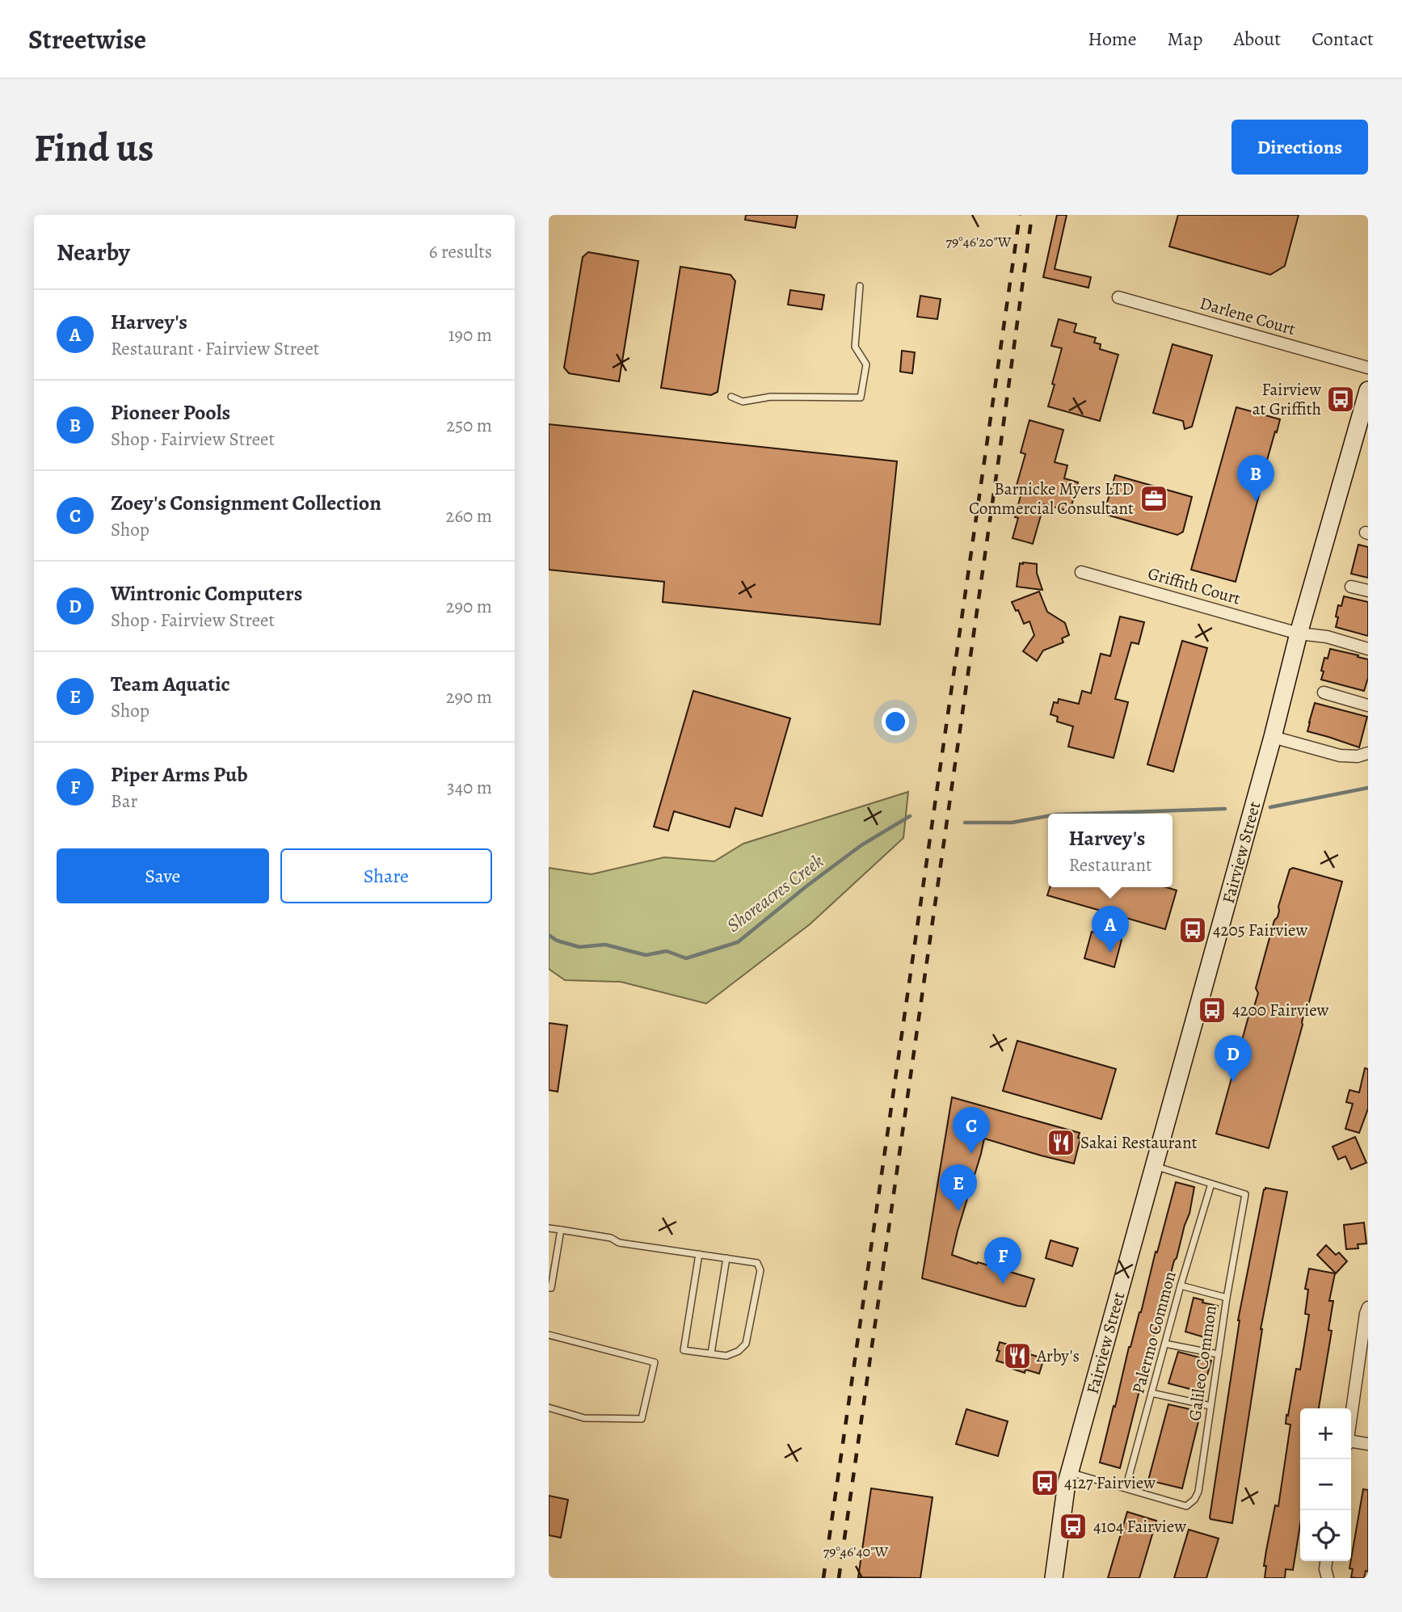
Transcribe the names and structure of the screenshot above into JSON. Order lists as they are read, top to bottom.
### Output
{
  "streets": {
    "main road": ["Fairview Street"],
    "street": ["Darlene Court", "Griffith Court"],
    "lane": ["Palermo Common", "Galileo Common"]
  },
  "crossings": [
    ["Griffith Court", "Fairview Street"],
    ["Fairview Street", "Galileo Common"],
    ["Palermo Common", "Galileo Common"]
  ],
  "water": ["Shoreacres Creek"],
  "places": {
    "bus stop": [
      "Fairview at Griffith",
      "4205 Fairview",
      "4200 Fairview",
      "4127 Fairview",
      "4104 Fairview"
    ],
    "office": ["Barnicke Myers LTD Commercial Consultant"],
    "restaurant": ["Sakai Restaurant", "Arby's"]
  },
  "page": {
    "header": "Streetwise",
    "nav": [
      "Home",
      "Map",
      "About",
      "Contact"
    ],
    "buttons": [
      "Directions",
      ["Save", "Share"]
    ],
    "title": "Find us",
    "heading": ["Nearby", "6 results"],
    "list": [
      {
        "mark": "A",
        "name": "Harvey's",
        "note": "Restaurant · Fairview Street",
        "value": "190 m"
      },
      {
        "mark": "B",
        "name": "Pioneer Pools",
        "note": "Shop · Fairview Street",
        "value": "250 m"
      },
      {
        "mark": "C",
        "name": "Zoey's Consignment Collection",
        "note": "Shop",
        "value": "260 m"
      },
      {
        "mark": "D",
        "name": "Wintronic Computers",
        "note": "Shop · Fairview Street",
        "value": "290 m"
      },
      {
        "mark": "E",
        "name": "Team Aquatic",
        "note": "Shop",
        "value": "290 m"
      },
      {
        "mark": "F",
        "name": "Piper Arms Pub",
        "note": "Bar",
        "value": "340 m"
      }
    ],
    "pins": [
      "B",
      "A",
      "D",
      "C",
      "E",
      "F"
    ],
    "popup": ["Harvey's", "Restaurant"],
    "map_buttons": ["+", "−"]
  },
  "coordinates": ["79°46'20\"W", "79°46'40\"W"]
}
